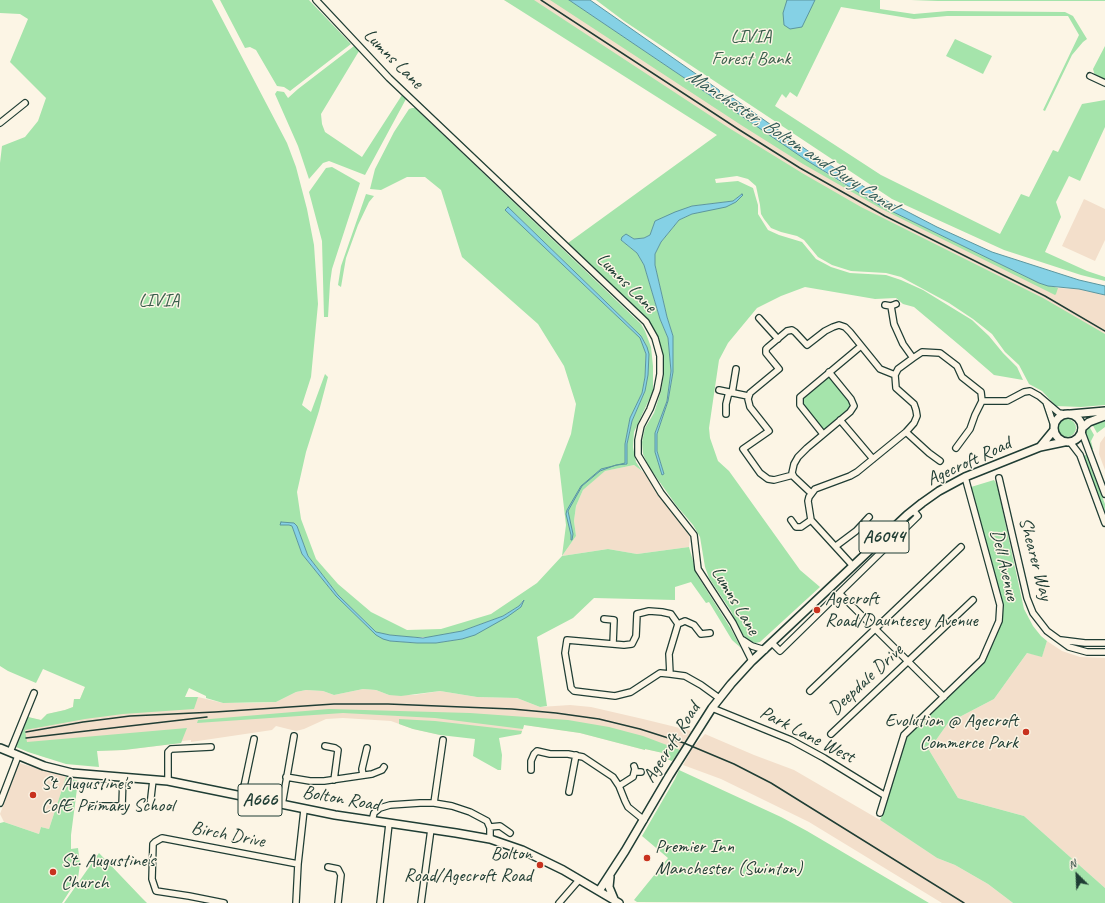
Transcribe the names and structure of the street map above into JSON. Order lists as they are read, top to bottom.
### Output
{
  "streets": {
    "main road": [
      "Agecroft Road",
      "A6044",
      "Bolton Road",
      "A666"
    ],
    "street": [
      "Lumns Lane",
      "Shearer Way",
      "Dell Avenue",
      "Deepdale Drive",
      "Park Lane West",
      "Birch Drive"
    ]
  },
  "crossings": [
    ["Lumns Lane", "Agecroft Road"],
    ["Agecroft Road", "Dell Avenue"],
    ["Agecroft Road", "Park Lane West"],
    ["Agecroft Road", "Bolton Road"],
    ["Dell Avenue", "Park Lane West"]
  ],
  "water": ["Manchester, Bolton and Bury Canal"],
  "parks": ["LIVIA Forest Bank", "LIVIA"],
  "places": [
    "Agecroft Road/Dauntesey Avenue",
    "Evolution @ Agecroft Commerce Park",
    "St Augustine's CofE Primary School",
    "Premier Inn Manchester (Swinton)",
    "Bolton Road/Agecroft Road",
    "St. Augustine's Church"
  ],
  "north": "top left"
}
